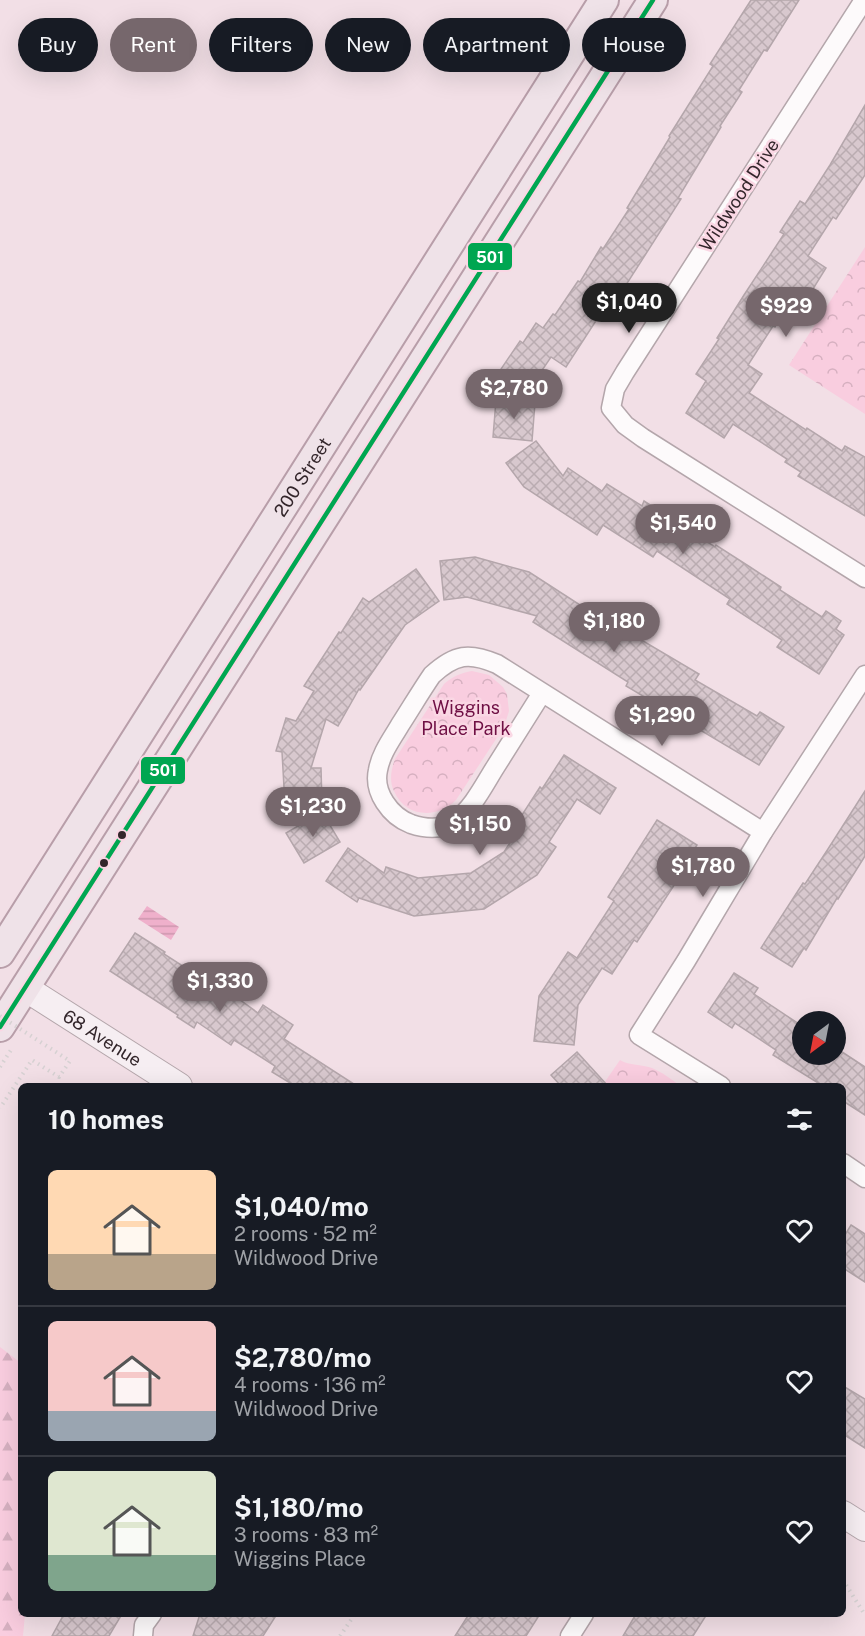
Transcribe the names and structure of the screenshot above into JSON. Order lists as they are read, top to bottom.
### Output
{
  "streets": {
    "main road": ["200 Street"],
    "street": ["Wildwood Drive", "68 Avenue"]
  },
  "parks": ["Wiggins Place Park"],
  "lines": ["transit line 501"],
  "north": "bottom left",
  "page": {
    "chip": [
      "Buy",
      "Rent",
      "Filters",
      "New",
      "Apartment",
      "House"
    ],
    "price": [
      "$1,040",
      "$929",
      "$2,780",
      "$1,540",
      "$1,180",
      "$1,290",
      "$1,230",
      "$1,150",
      "$1,780",
      "$1,330"
    ],
    "heading": "10 homes",
    "list": [
      {
        "name": "$1,040/mo",
        "note": "2 rooms · 52 m² · Wildwood Drive"
      },
      {
        "name": "$2,780/mo",
        "note": "4 rooms · 136 m² · Wildwood Drive"
      },
      {
        "name": "$1,180/mo",
        "note": "3 rooms · 83 m² · Wiggins Place"
      }
    ]
  }
}
